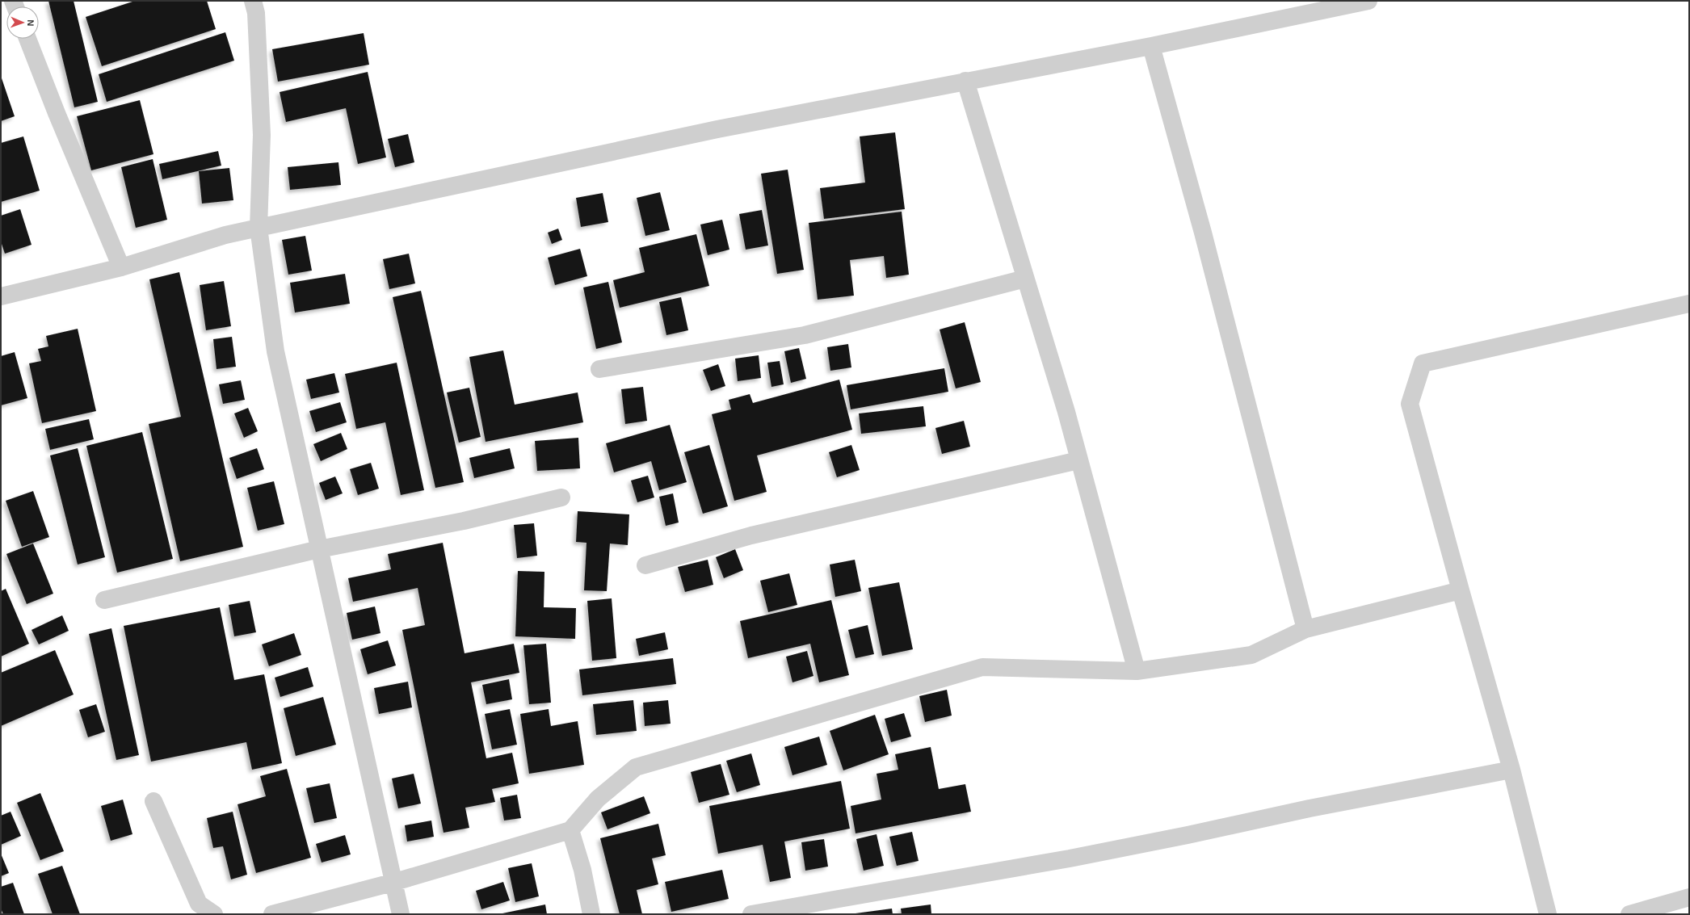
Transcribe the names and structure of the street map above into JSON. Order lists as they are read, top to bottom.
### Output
{
  "north": "right"
}
